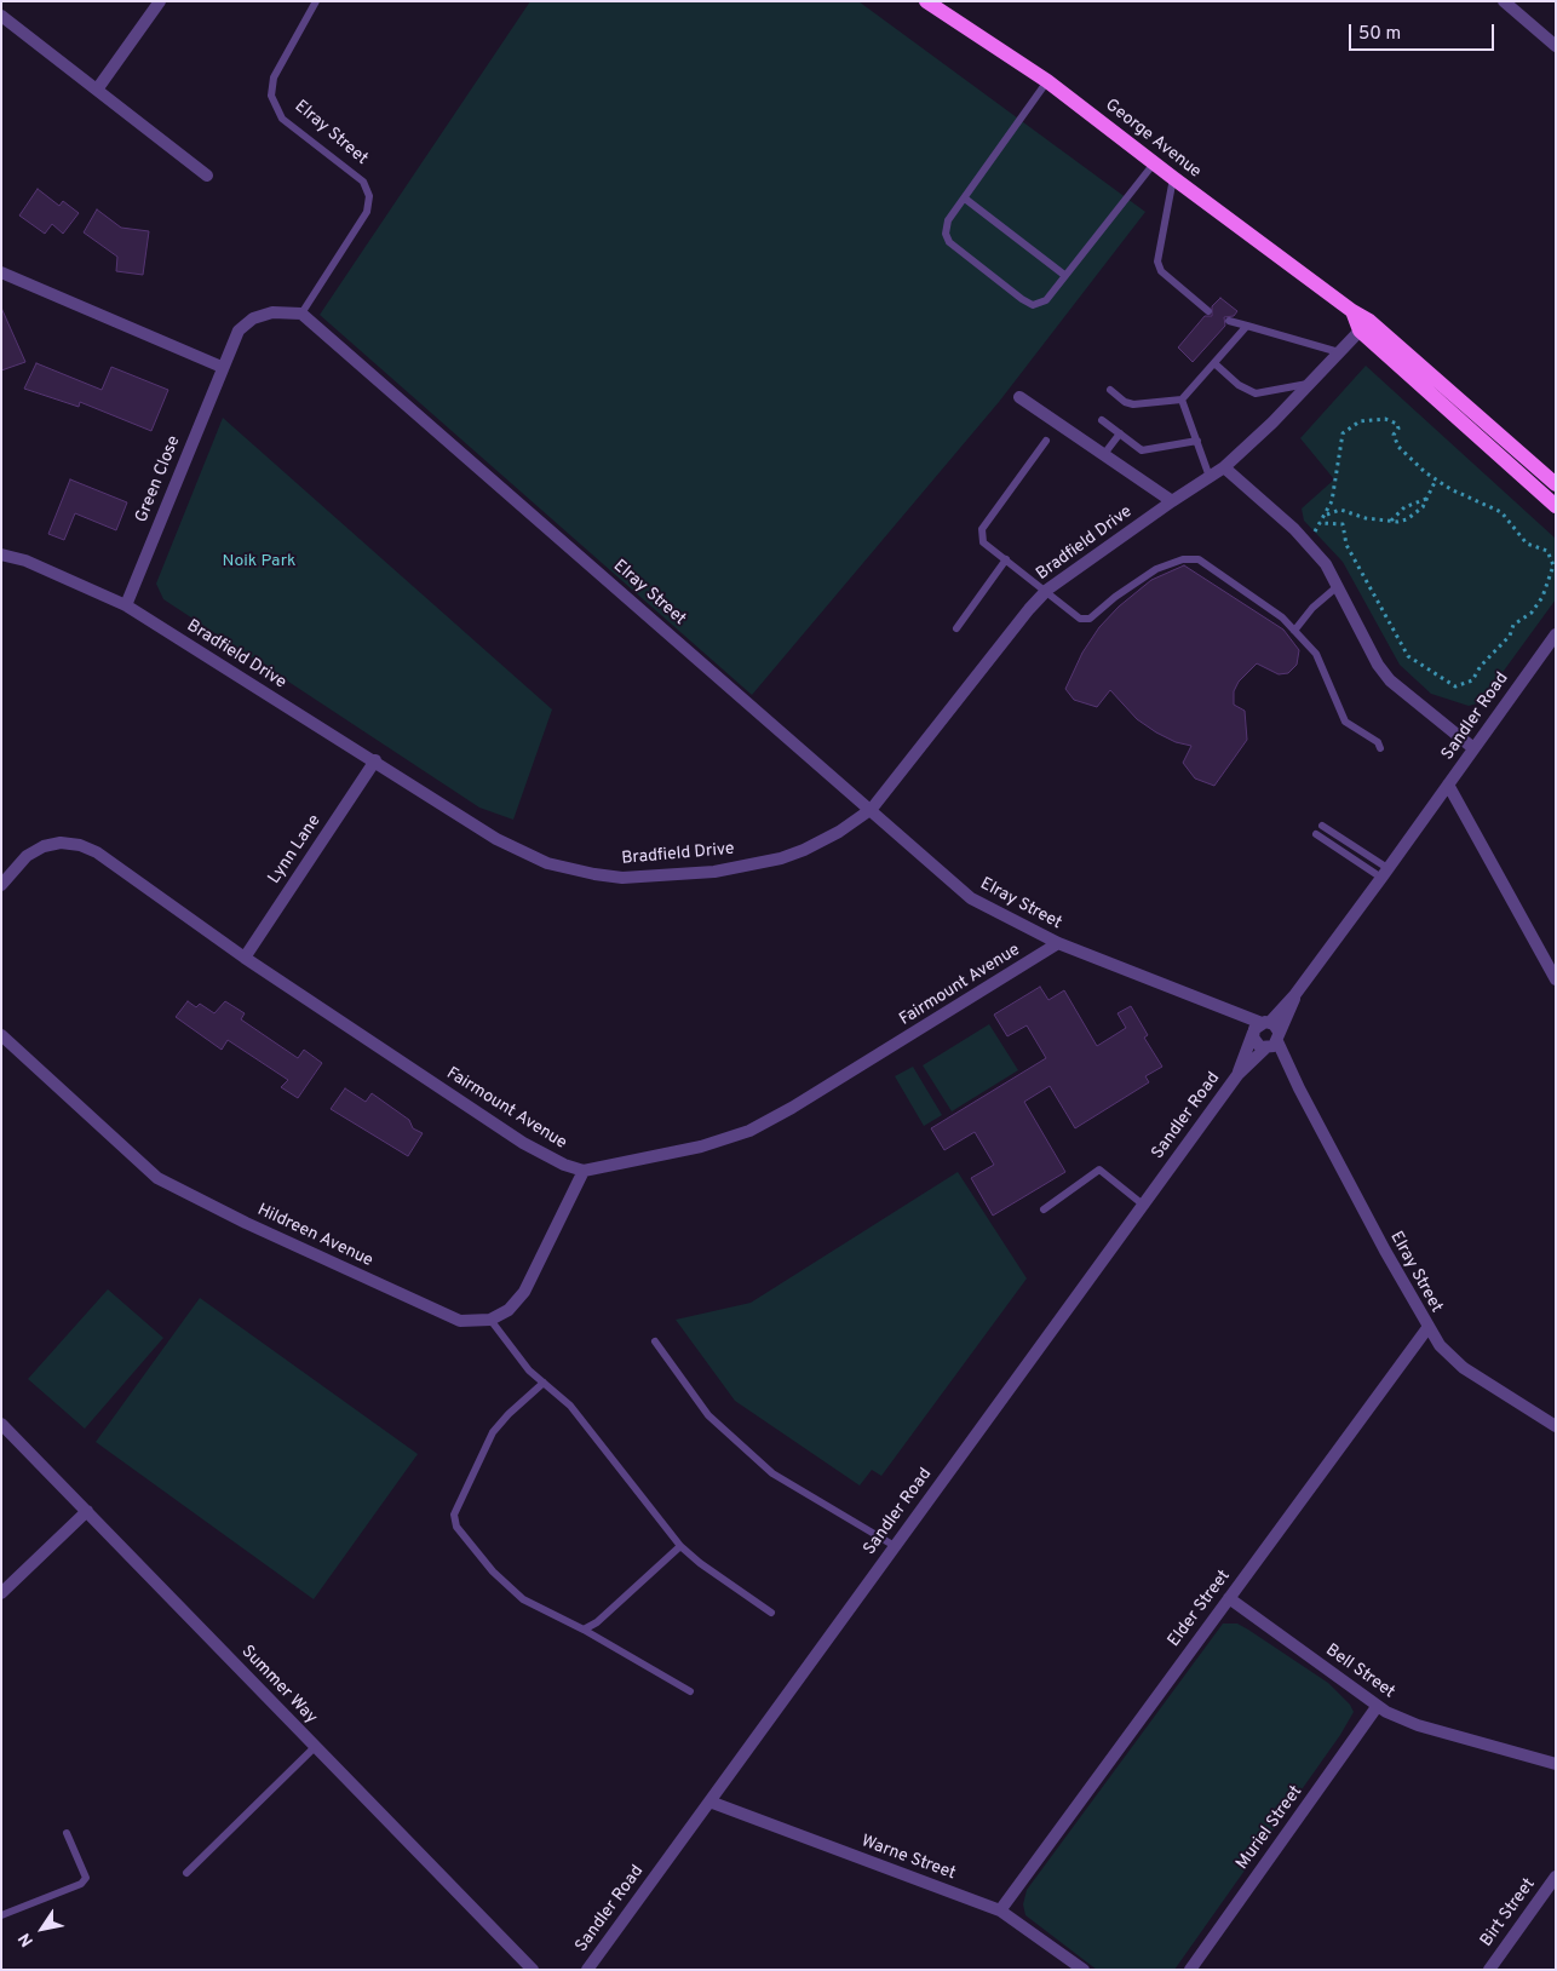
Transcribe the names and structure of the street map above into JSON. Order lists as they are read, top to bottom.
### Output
{
  "streets": {
    "main road": ["George Avenue"],
    "street": [
      "Elray Street",
      "Green Close",
      "Bradfield Drive",
      "Sandler Road",
      "Lynn Lane",
      "Fairmount Avenue",
      "Hildreen Avenue",
      "Elder Street",
      "Bell Street",
      "Summer Way",
      "Muriel Street",
      "Warne Street",
      "Birt Street"
    ]
  },
  "crossings": [
    ["Elray Street", "Green Close"],
    ["Elray Street", "Bradfield Drive"],
    ["Elray Street", "Sandler Road"],
    ["Elray Street", "Fairmount Avenue"],
    ["Elray Street", "Elder Street"],
    ["George Avenue", "Bradfield Drive"],
    ["Green Close", "Bradfield Drive"],
    ["Bradfield Drive", "Lynn Lane"],
    ["Sandler Road", "Warne Street"],
    ["Lynn Lane", "Fairmount Avenue"],
    ["Elder Street", "Bell Street"],
    ["Elder Street", "Warne Street"],
    ["Bell Street", "Muriel Street"]
  ],
  "parks": ["Noik Park"],
  "scale_bar": "50 m",
  "north": "bottom left"
}
